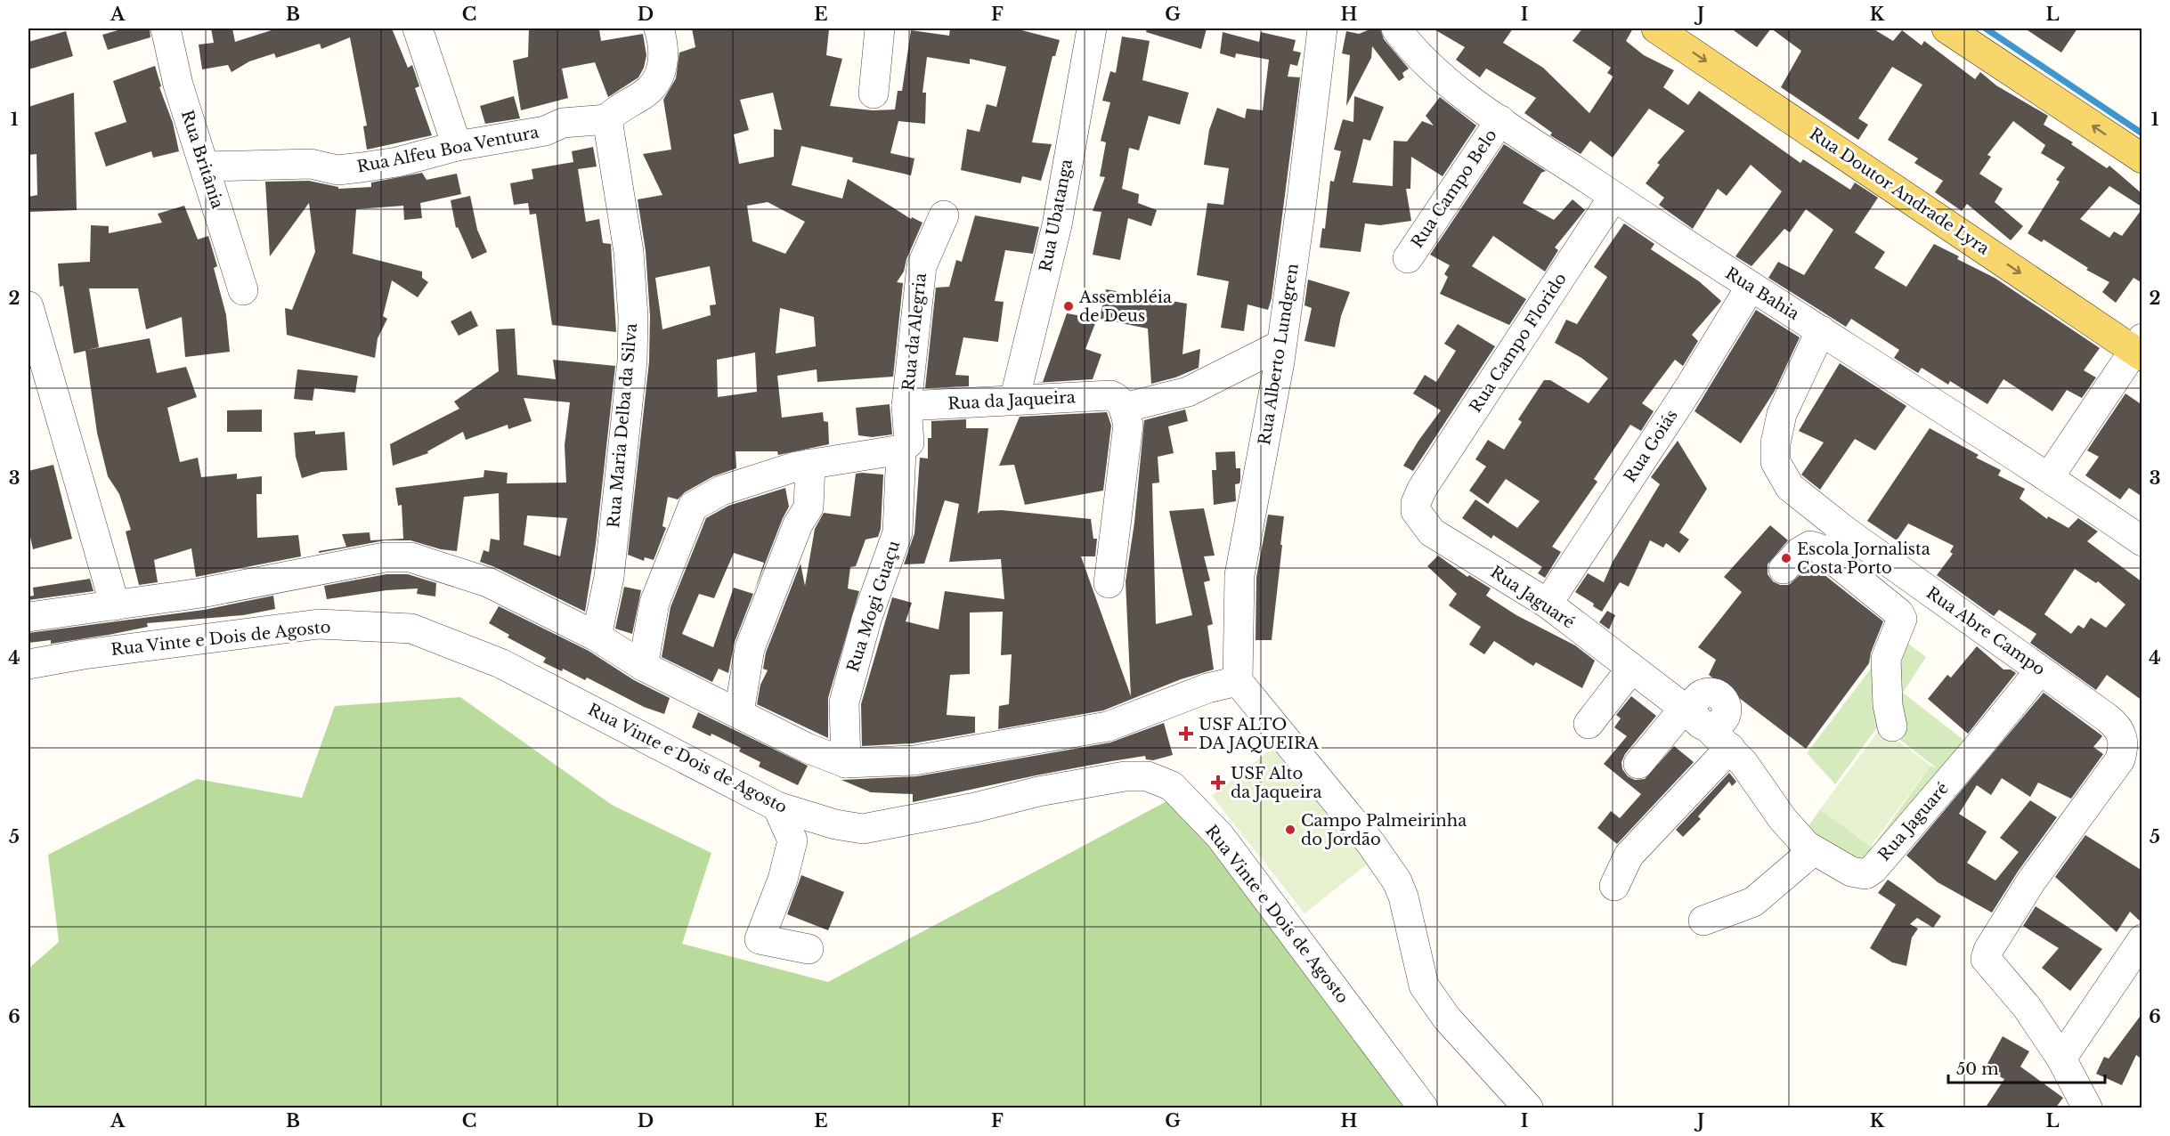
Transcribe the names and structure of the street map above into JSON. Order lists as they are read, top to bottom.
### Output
{
  "streets": {
    "main road": ["Rua Doutor Andrade Lyra"],
    "street": [
      "Rua Alfeu Boa Ventura",
      "Rua Britânia",
      "Rua Campo Belo",
      "Rua Ubatanga",
      "Rua Bahia",
      "Rua da Alegria",
      "Rua Campo Florido",
      "Rua Alberto Lundgren",
      "Rua da Jaqueira",
      "Rua Maria Delba da Silva",
      "Rua Goiás",
      "Rua Jaguaré",
      "Rua Mogi Guaçu",
      "Rua Abre Campo",
      "Rua Vinte e Dois de Agosto"
    ]
  },
  "crossings": [
    ["Rua Alfeu Boa Ventura", "Rua Britânia"],
    ["Rua Alfeu Boa Ventura", "Rua Maria Delba da Silva"],
    ["Rua Campo Belo", "Rua Bahia"],
    ["Rua Ubatanga", "Rua da Jaqueira"],
    ["Rua Bahia", "Rua Campo Florido"],
    ["Rua Bahia", "Rua Goiás"],
    ["Rua Bahia", "Rua Abre Campo"],
    ["Rua da Alegria", "Rua da Jaqueira"],
    ["Rua da Alegria", "Rua Mogi Guaçu"],
    ["Rua Campo Florido", "Rua Jaguaré"],
    ["Rua Alberto Lundgren", "Rua da Jaqueira"],
    ["Rua Goiás", "Rua Jaguaré"],
    ["Rua Jaguaré", "Rua Abre Campo"]
  ],
  "places": {
    "other": ["Assembléia de Deus", "Escola Jornalista Costa Porto", "Campo Palmeirinha do Jordão"],
    "health": ["USF ALTO DA JAQUEIRA", "USF Alto da Jaqueira"]
  },
  "scale_bar": "50 m",
  "grid": {
    "columns": [
      "A",
      "B",
      "C",
      "D",
      "E",
      "F",
      "G",
      "H",
      "I",
      "J",
      "K",
      "L"
    ],
    "rows": [
      "1",
      "2",
      "3",
      "4",
      "5",
      "6"
    ]
  }
}
